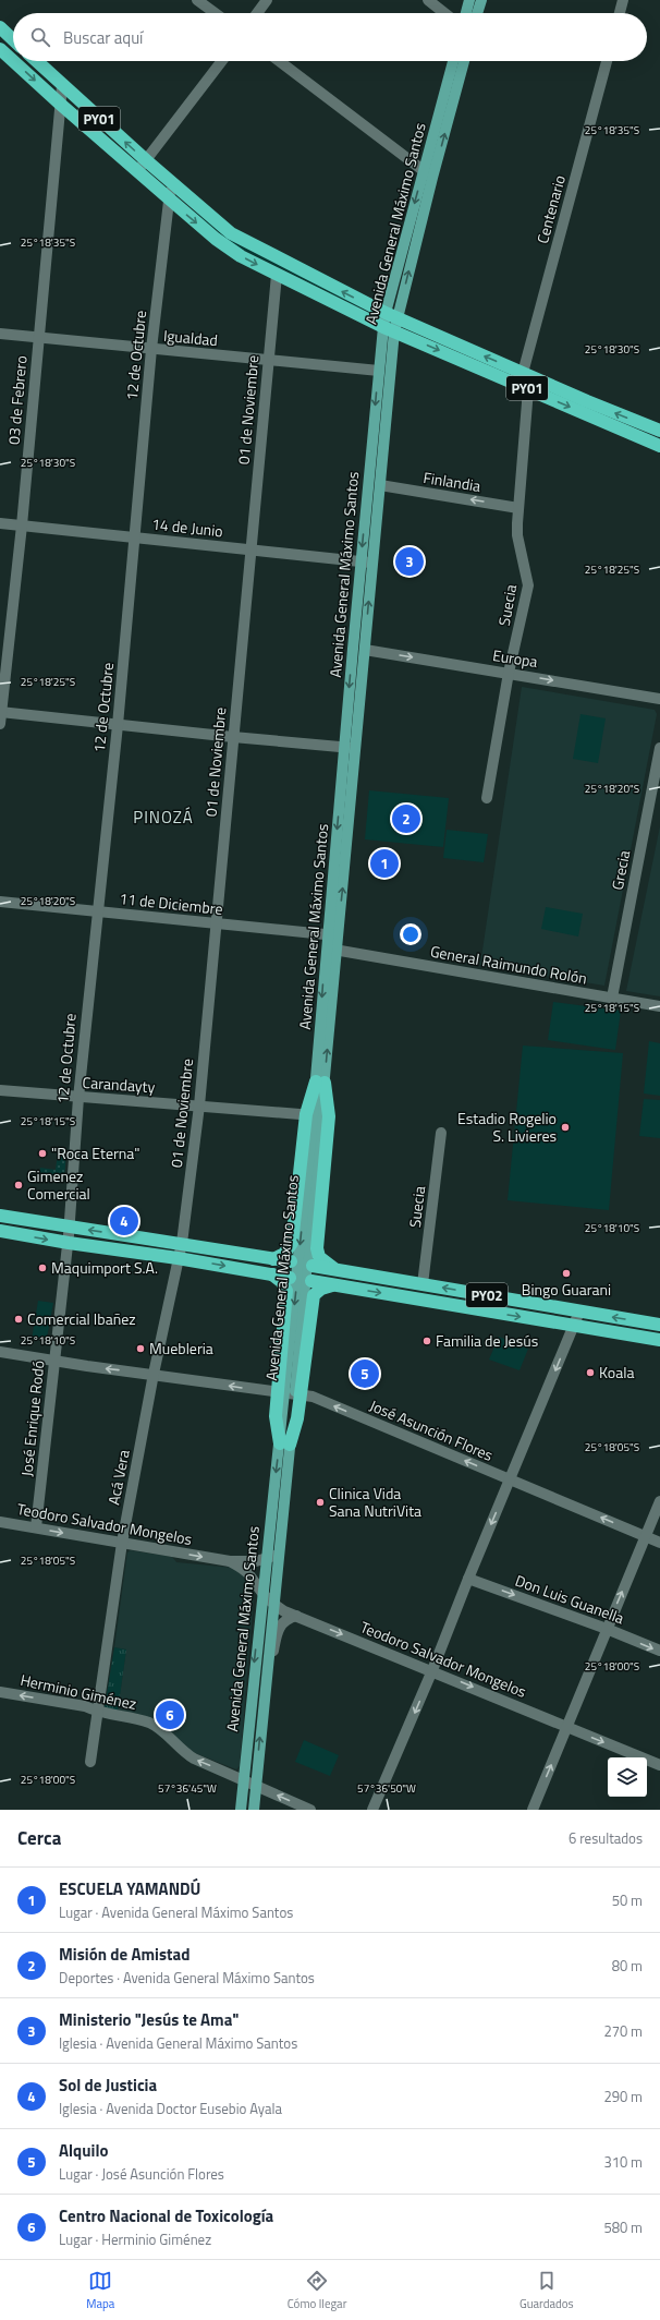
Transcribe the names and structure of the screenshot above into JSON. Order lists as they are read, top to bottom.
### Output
{
  "streets": {
    "highway": ["PY01", "PY02"],
    "main road": ["Avenida General Máximo Santos"],
    "street": [
      "Centenario",
      "Igualdad",
      "12 de Octubre",
      "03 de Febrero",
      "01 de Noviembre",
      "Finlandia",
      "14 de Junio",
      "Suecia",
      "Europa",
      "Grecia",
      "11 de Diciembre",
      "General Raimundo Rolón",
      "Carandayty",
      "José Enrique Rodó",
      "José Asunción Flores",
      "Acá Vera",
      "Teodoro Salvador Mongelos",
      "Don Luis Guanella",
      "Herminio Giménez"
    ]
  },
  "crossings": [
    ["PY01", "Centenario"],
    ["PY01", "Avenida General Máximo Santos"],
    ["PY01", "12 de Octubre"],
    ["PY01", "03 de Febrero"],
    ["PY01", "01 de Noviembre"],
    ["PY01", "Suecia"],
    ["Avenida General Máximo Santos", "Igualdad"],
    ["Avenida General Máximo Santos", "Finlandia"],
    ["Avenida General Máximo Santos", "14 de Junio"],
    ["Avenida General Máximo Santos", "Europa"],
    ["Avenida General Máximo Santos", "11 de Diciembre"],
    ["Avenida General Máximo Santos", "General Raimundo Rolón"],
    ["Avenida General Máximo Santos", "Carandayty"],
    ["Avenida General Máximo Santos", "José Asunción Flores"],
    ["Avenida General Máximo Santos", "Teodoro Salvador Mongelos"],
    ["Avenida General Máximo Santos", "Herminio Giménez"],
    ["Igualdad", "12 de Octubre"],
    ["Igualdad", "03 de Febrero"],
    ["Igualdad", "01 de Noviembre"],
    ["12 de Octubre", "14 de Junio"],
    ["12 de Octubre", "11 de Diciembre"],
    ["12 de Octubre", "Carandayty"],
    ["12 de Octubre", "José Enrique Rodó"],
    ["03 de Febrero", "14 de Junio"],
    ["01 de Noviembre", "14 de Junio"],
    ["01 de Noviembre", "11 de Diciembre"],
    ["01 de Noviembre", "Carandayty"],
    ["01 de Noviembre", "Acá Vera"],
    ["Finlandia", "Suecia"],
    ["Suecia", "Europa"],
    ["Suecia", "PY02"],
    ["Grecia", "General Raimundo Rolón"],
    ["José Enrique Rodó", "José Asunción Flores"],
    ["José Enrique Rodó", "Teodoro Salvador Mongelos"],
    ["José Asunción Flores", "Acá Vera"],
    ["Acá Vera", "Teodoro Salvador Mongelos"],
    ["Acá Vera", "Herminio Giménez"]
  ],
  "one_way": [
    "Finlandia",
    "Europa",
    "José Asunción Flores",
    "Teodoro Salvador Mongelos",
    "Don Luis Guanella",
    "Herminio Giménez"
  ],
  "districts": ["PINOZÁ"],
  "places": [
    "Estadio Rogelio S. Livieres",
    "\"Roca Eterna\"",
    "Gimenez Comercial",
    "Maquimport S.A.",
    "Bingo Guarani",
    "Comercial Ibañez",
    "Familia de Jesús",
    "Muebleria",
    "Koala",
    "Clinica Vida Sana NutriVita"
  ],
  "page": {
    "search": "Buscar aquí",
    "pins": [
      "3",
      "2",
      "1",
      "4",
      "5",
      "6"
    ],
    "heading": ["Cerca", "6 resultados"],
    "list": [
      {
        "mark": "1",
        "name": "ESCUELA YAMANDÚ",
        "note": "Lugar · Avenida General Máximo Santos",
        "value": "50 m"
      },
      {
        "mark": "2",
        "name": "Misión de Amistad",
        "note": "Deportes · Avenida General Máximo Santos",
        "value": "80 m"
      },
      {
        "mark": "3",
        "name": "Ministerio \"Jesús te Ama\"",
        "note": "Iglesia · Avenida General Máximo Santos",
        "value": "270 m"
      },
      {
        "mark": "4",
        "name": "Sol de Justicia",
        "note": "Iglesia · Avenida Doctor Eusebio Ayala",
        "value": "290 m"
      },
      {
        "mark": "5",
        "name": "Alquilo",
        "note": "Lugar · José Asunción Flores",
        "value": "310 m"
      },
      {
        "mark": "6",
        "name": "Centro Nacional de Toxicología",
        "note": "Lugar · Herminio Giménez",
        "value": "580 m"
      }
    ],
    "nav": ["Mapa", "Cómo llegar", "Guardados"]
  },
  "coordinates": [
    "25°18'35\"S",
    "25°18'30\"S",
    "25°18'25\"S",
    "25°18'20\"S",
    "25°18'15\"S",
    "25°18'10\"S",
    "25°18'05\"S",
    "25°18'00\"S",
    "57°36'45\"W",
    "57°36'50\"W"
  ]
}
